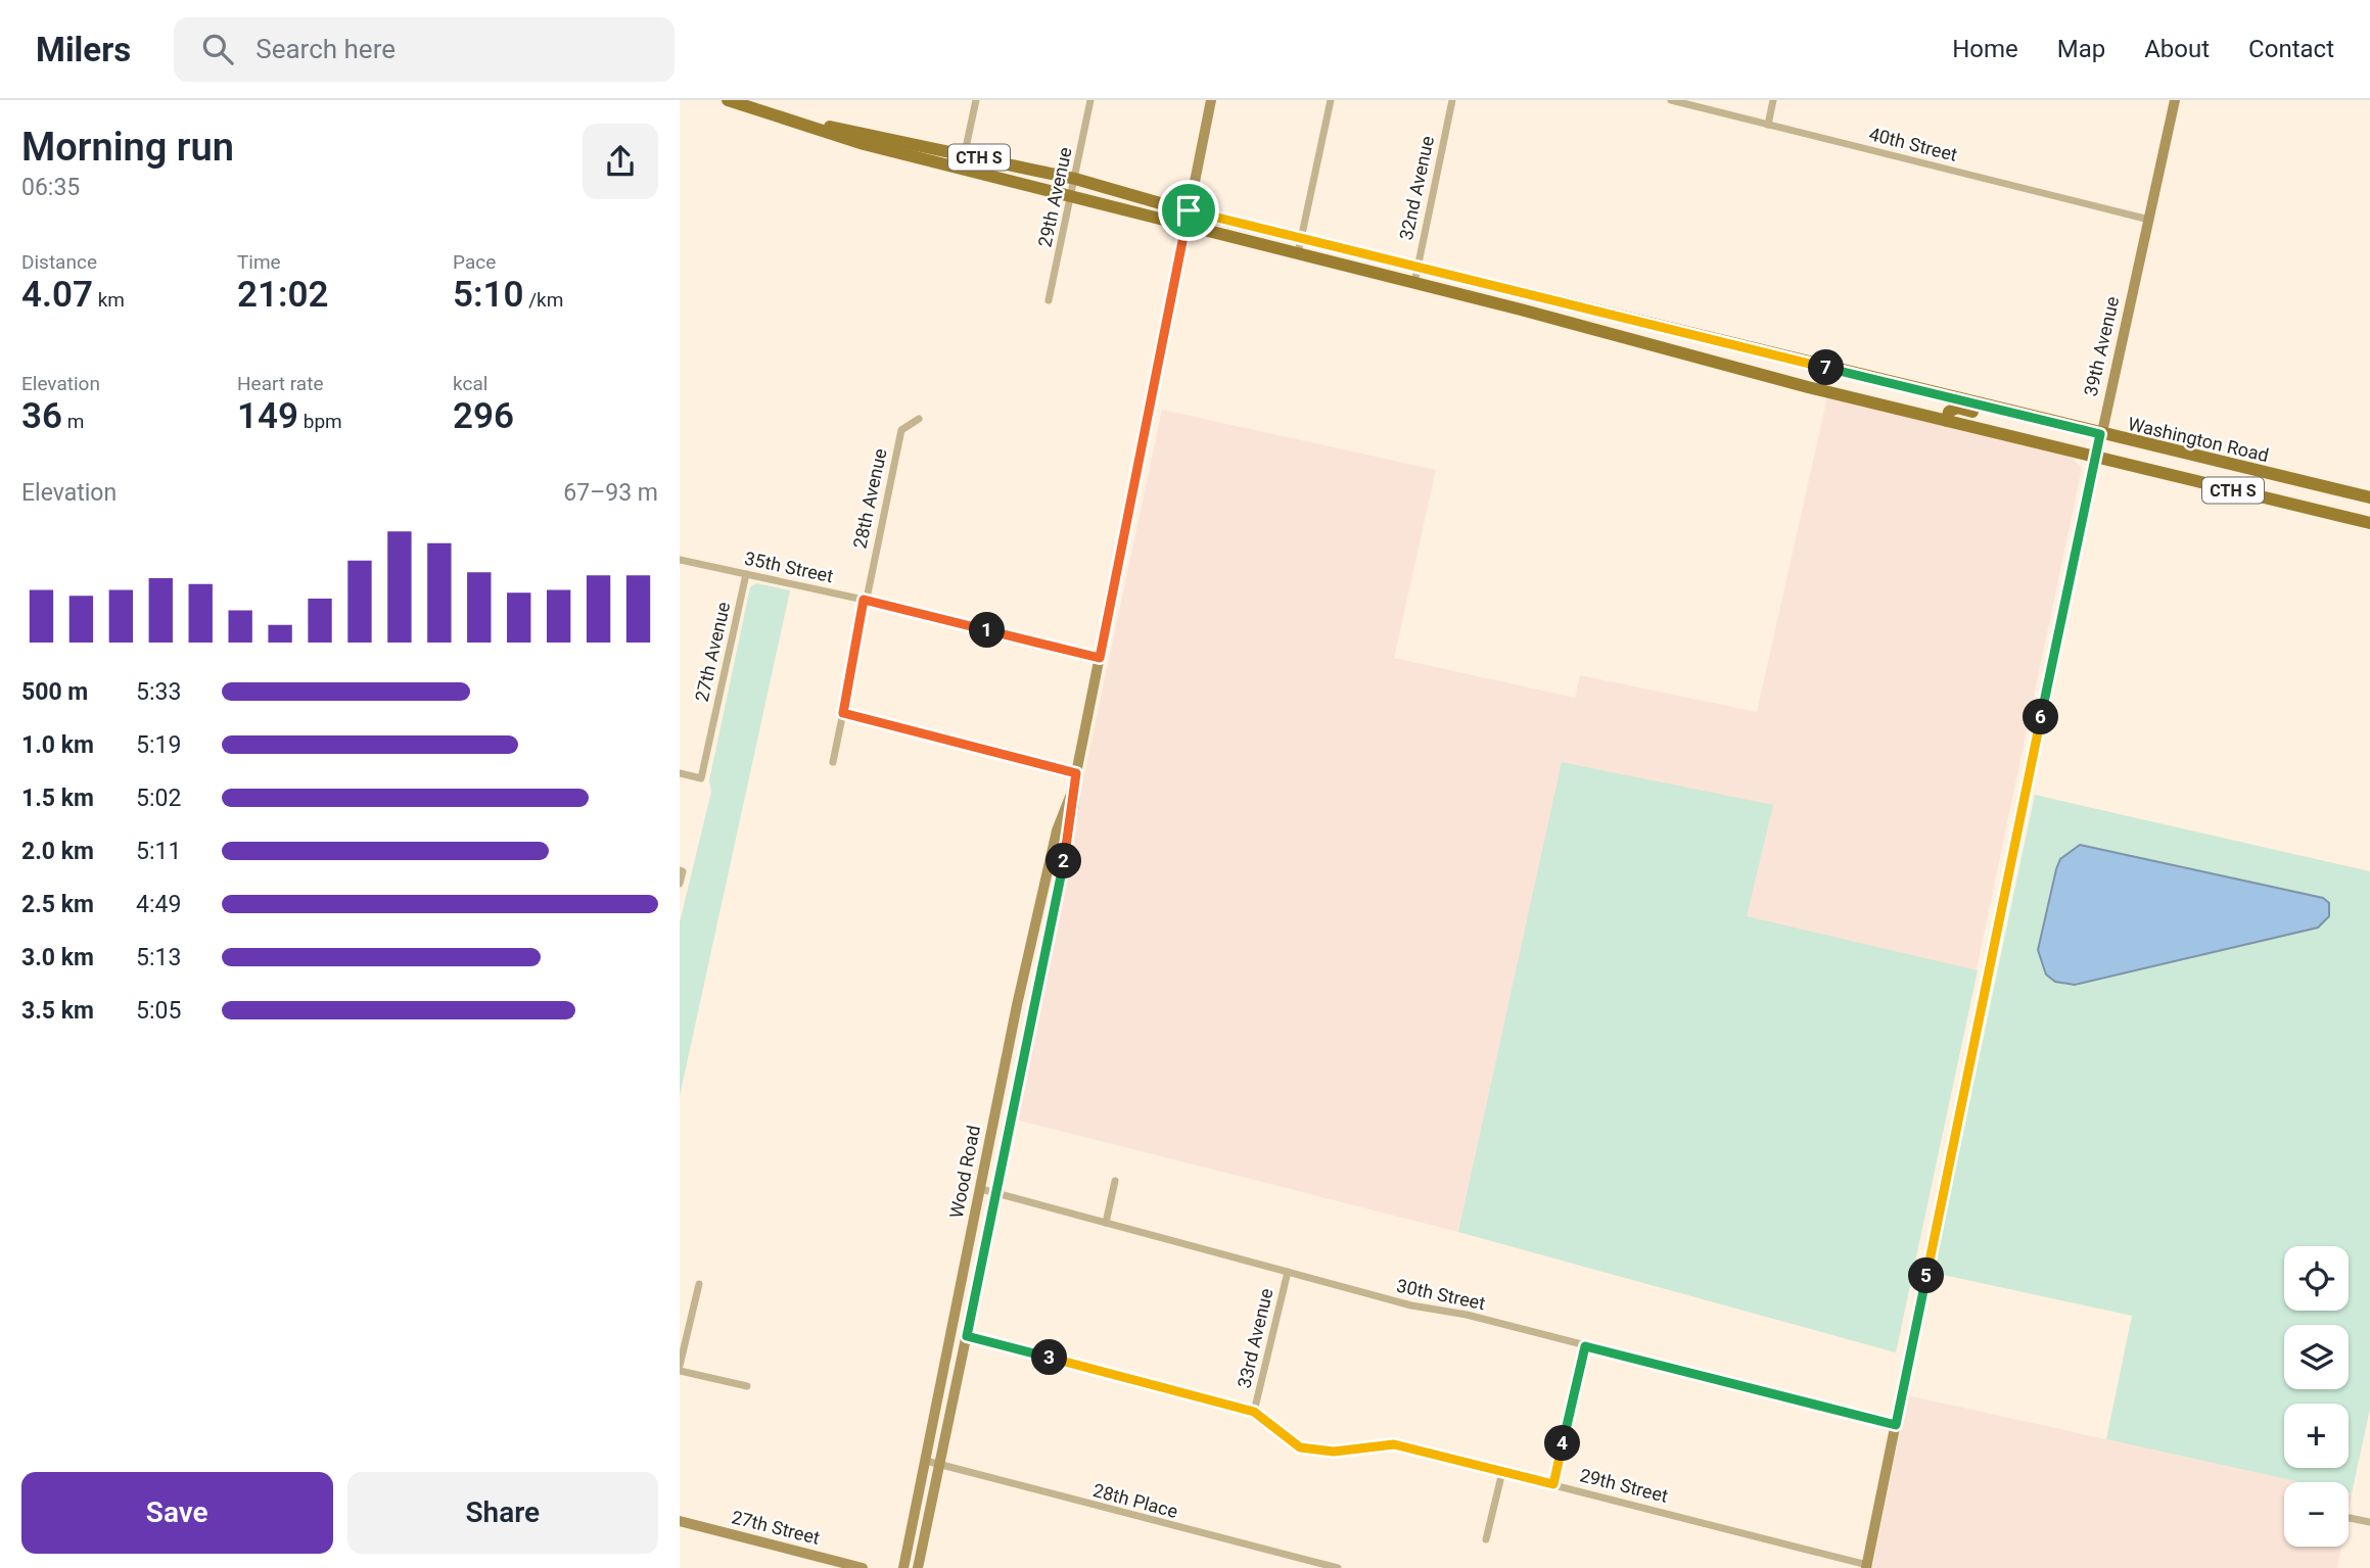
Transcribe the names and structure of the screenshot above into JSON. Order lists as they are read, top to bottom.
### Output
{
  "streets": {
    "main road": ["CTH S", "Washington Road"],
    "street": [
      "40th Street",
      "32nd Avenue",
      "29th Avenue",
      "39th Avenue",
      "28th Avenue",
      "35th Street",
      "27th Avenue",
      "Wood Road",
      "30th Street",
      "33rd Avenue",
      "29th Street",
      "28th Place",
      "27th Street"
    ]
  },
  "crossings": [
    ["40th Street", "39th Avenue"],
    ["32nd Avenue", "Washington Road"],
    ["29th Avenue", "Washington Road"],
    ["39th Avenue", "Washington Road"],
    ["39th Avenue", "30th Street"],
    ["39th Avenue", "29th Street"],
    ["Washington Road", "Wood Road"],
    ["28th Avenue", "35th Street"],
    ["35th Street", "27th Avenue"],
    ["35th Street", "Wood Road"],
    ["Wood Road", "30th Street"],
    ["Wood Road", "29th Street"],
    ["Wood Road", "28th Place"],
    ["30th Street", "33rd Avenue"],
    ["33rd Avenue", "29th Street"]
  ],
  "page": {
    "header": "Milers",
    "search": "Search here",
    "nav": [
      "Home",
      "Map",
      "About",
      "Contact"
    ],
    "heading": ["Morning run", "06:35"],
    "stats": [
      ["Distance", "4.07 km"],
      ["Time", "21:02"],
      ["Pace", "5:10 /km"],
      ["Elevation", "36 m"],
      ["Heart rate", "149 bpm"],
      ["kcal", "296"]
    ],
    "pins": [
      "7",
      "1",
      "6",
      "2",
      "5",
      "3",
      "4"
    ],
    "chart": ["Elevation", "67–93 m"],
    "list": [
      {
        "name": "500 m",
        "note": "5:33"
      },
      {
        "name": "1.0 km",
        "note": "5:19"
      },
      {
        "name": "1.5 km",
        "note": "5:02"
      },
      {
        "name": "2.0 km",
        "note": "5:11"
      },
      {
        "name": "2.5 km",
        "note": "4:49"
      },
      {
        "name": "3.0 km",
        "note": "5:13"
      },
      {
        "name": "3.5 km",
        "note": "5:05"
      }
    ],
    "map_buttons": ["+", "−"],
    "buttons": ["Save", "Share"]
  }
}
